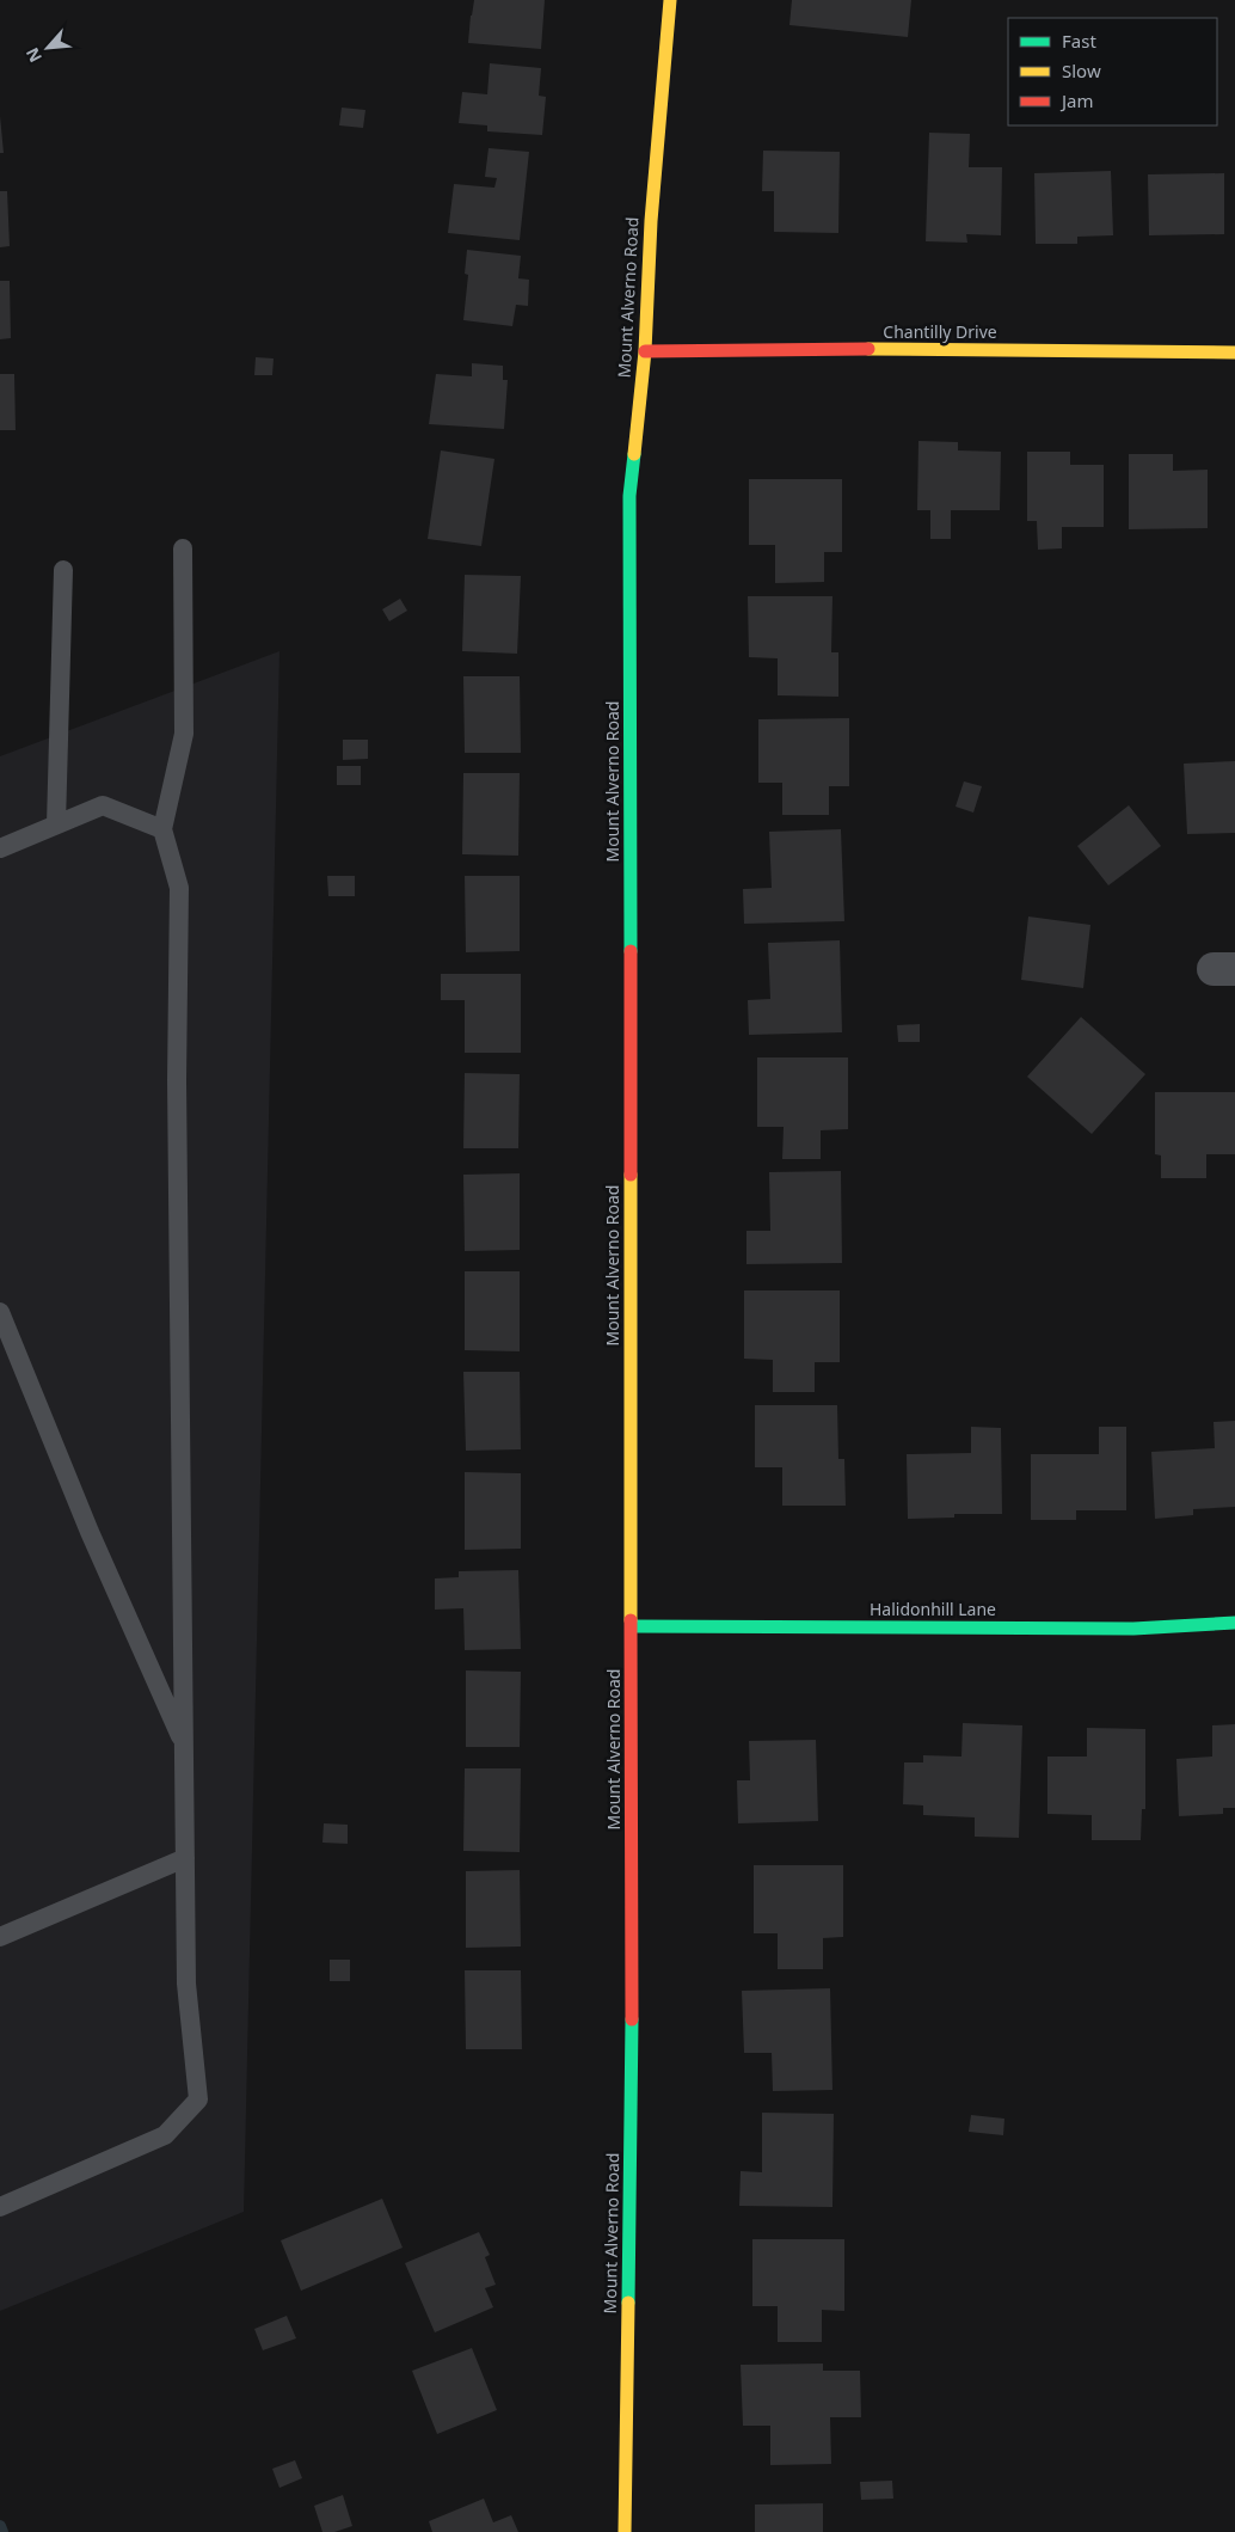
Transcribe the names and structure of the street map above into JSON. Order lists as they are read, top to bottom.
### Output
{
  "streets": {
    "street": ["Mount Alverno Road", "Chantilly Drive", "Halidonhill Lane"]
  },
  "crossings": [
    ["Mount Alverno Road", "Chantilly Drive"],
    ["Mount Alverno Road", "Halidonhill Lane"]
  ],
  "legend": ["Fast", "Slow", "Jam"],
  "north": "bottom left"
}
